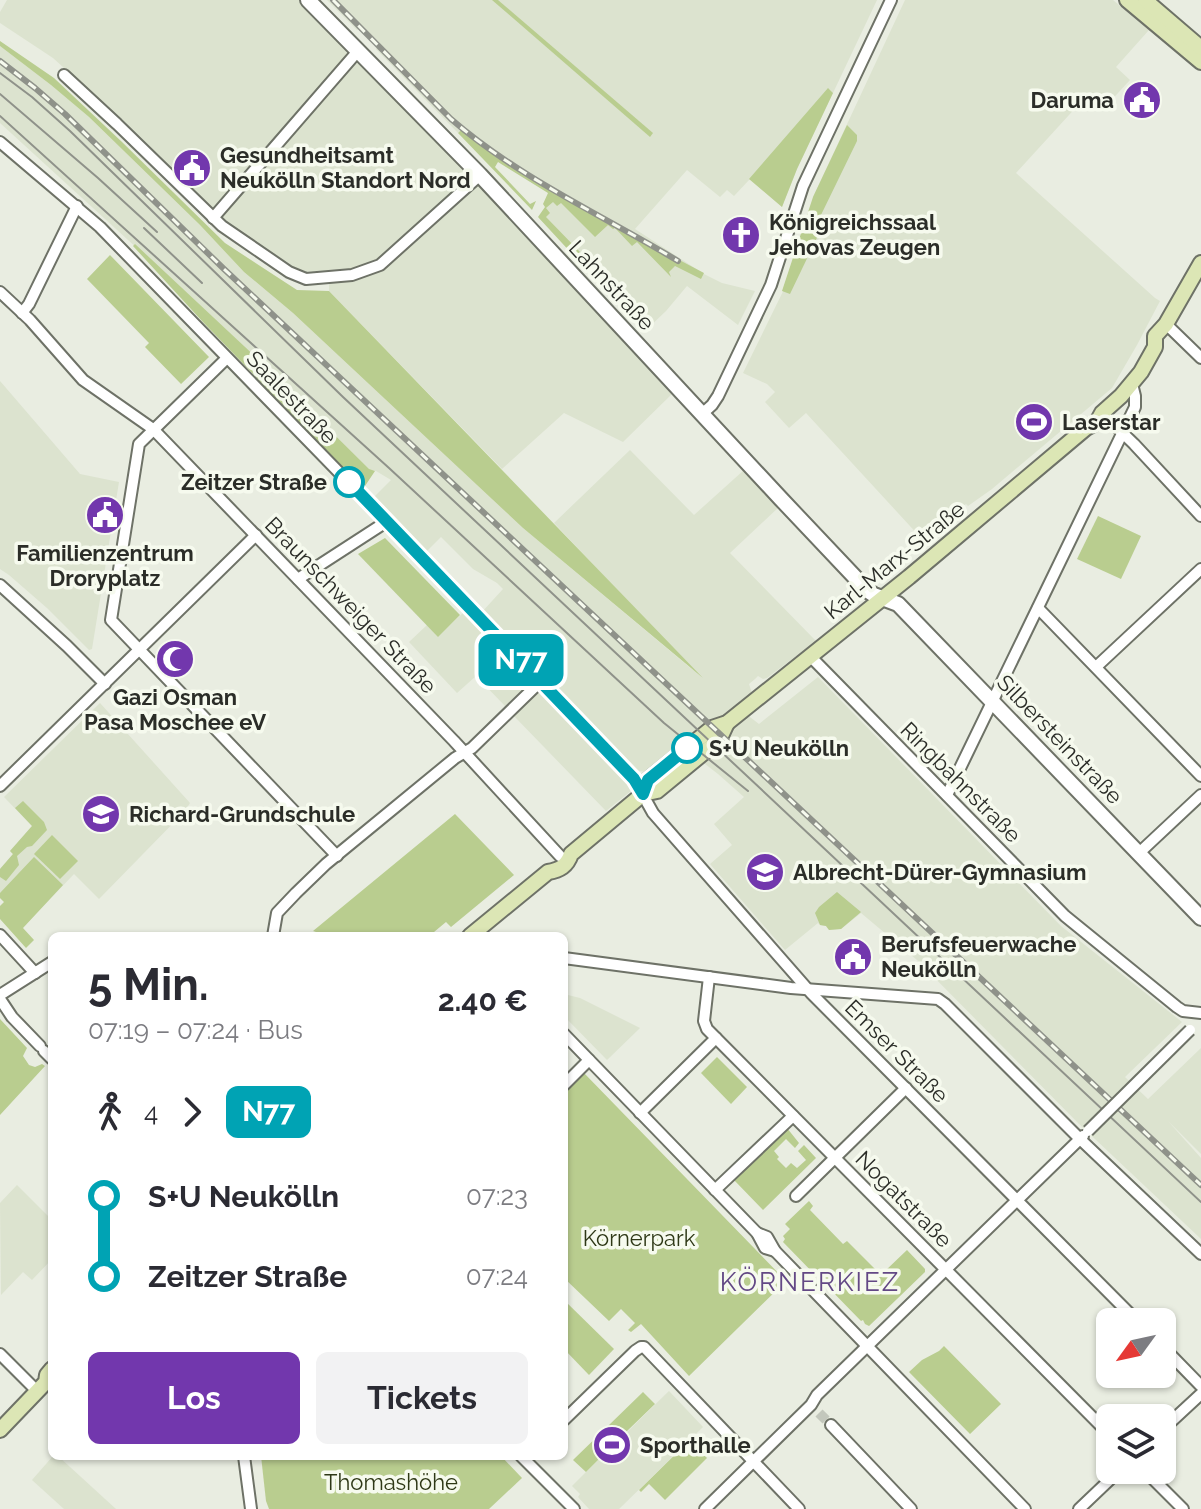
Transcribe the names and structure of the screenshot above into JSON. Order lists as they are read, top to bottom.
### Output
{
  "streets": {
    "main road": ["Karl-Marx-Straße"],
    "street": [
      "Lahnstraße",
      "Saalestraße",
      "Braunschweiger Straße",
      "Silbersteinstraße",
      "Ringbahnstraße",
      "Emser Straße",
      "Nogatstraße"
    ]
  },
  "crossings": [
    ["Lahnstraße", "Karl-Marx-Straße"],
    ["Lahnstraße", "Silbersteinstraße"],
    ["Saalestraße", "Karl-Marx-Straße"],
    ["Saalestraße", "Emser Straße"],
    ["Karl-Marx-Straße", "Braunschweiger Straße"],
    ["Karl-Marx-Straße", "Silbersteinstraße"],
    ["Karl-Marx-Straße", "Ringbahnstraße"],
    ["Karl-Marx-Straße", "Emser Straße"]
  ],
  "districts": ["KÖRNERKIEZ"],
  "parks": ["Körnerpark", "Thomashöhe"],
  "places": {
    "public building": [
      "Daruma",
      "Gesundheitsamt Neukölln Standort Nord",
      "Familienzentrum Droryplatz",
      "Berufsfeuerwache Neukölln"
    ],
    "church": ["Königreichssaal Jehovas Zeugen"],
    "sports": ["Laserstar", "Sporthalle"],
    "other": ["Zeitzer Straße", "S+U Neukölln"],
    "mosque": ["Gazi Osman Pasa Moschee eV"],
    "school or university": ["Richard-Grundschule", "Albrecht-Dürer-Gymnasium"]
  },
  "lines": ["bus line N77"],
  "north": "bottom left",
  "page": {
    "on_map": "N77",
    "heading": ["5 Min.", "07:19 – 07:24 · Bus", "2.40 €"],
    "legs": ["4", "N77"],
    "list": [
      {
        "name": "S+U Neukölln",
        "value": "07:23"
      },
      {
        "name": "Zeitzer Straße",
        "value": "07:24"
      }
    ],
    "buttons": ["Los", "Tickets"]
  }
}
